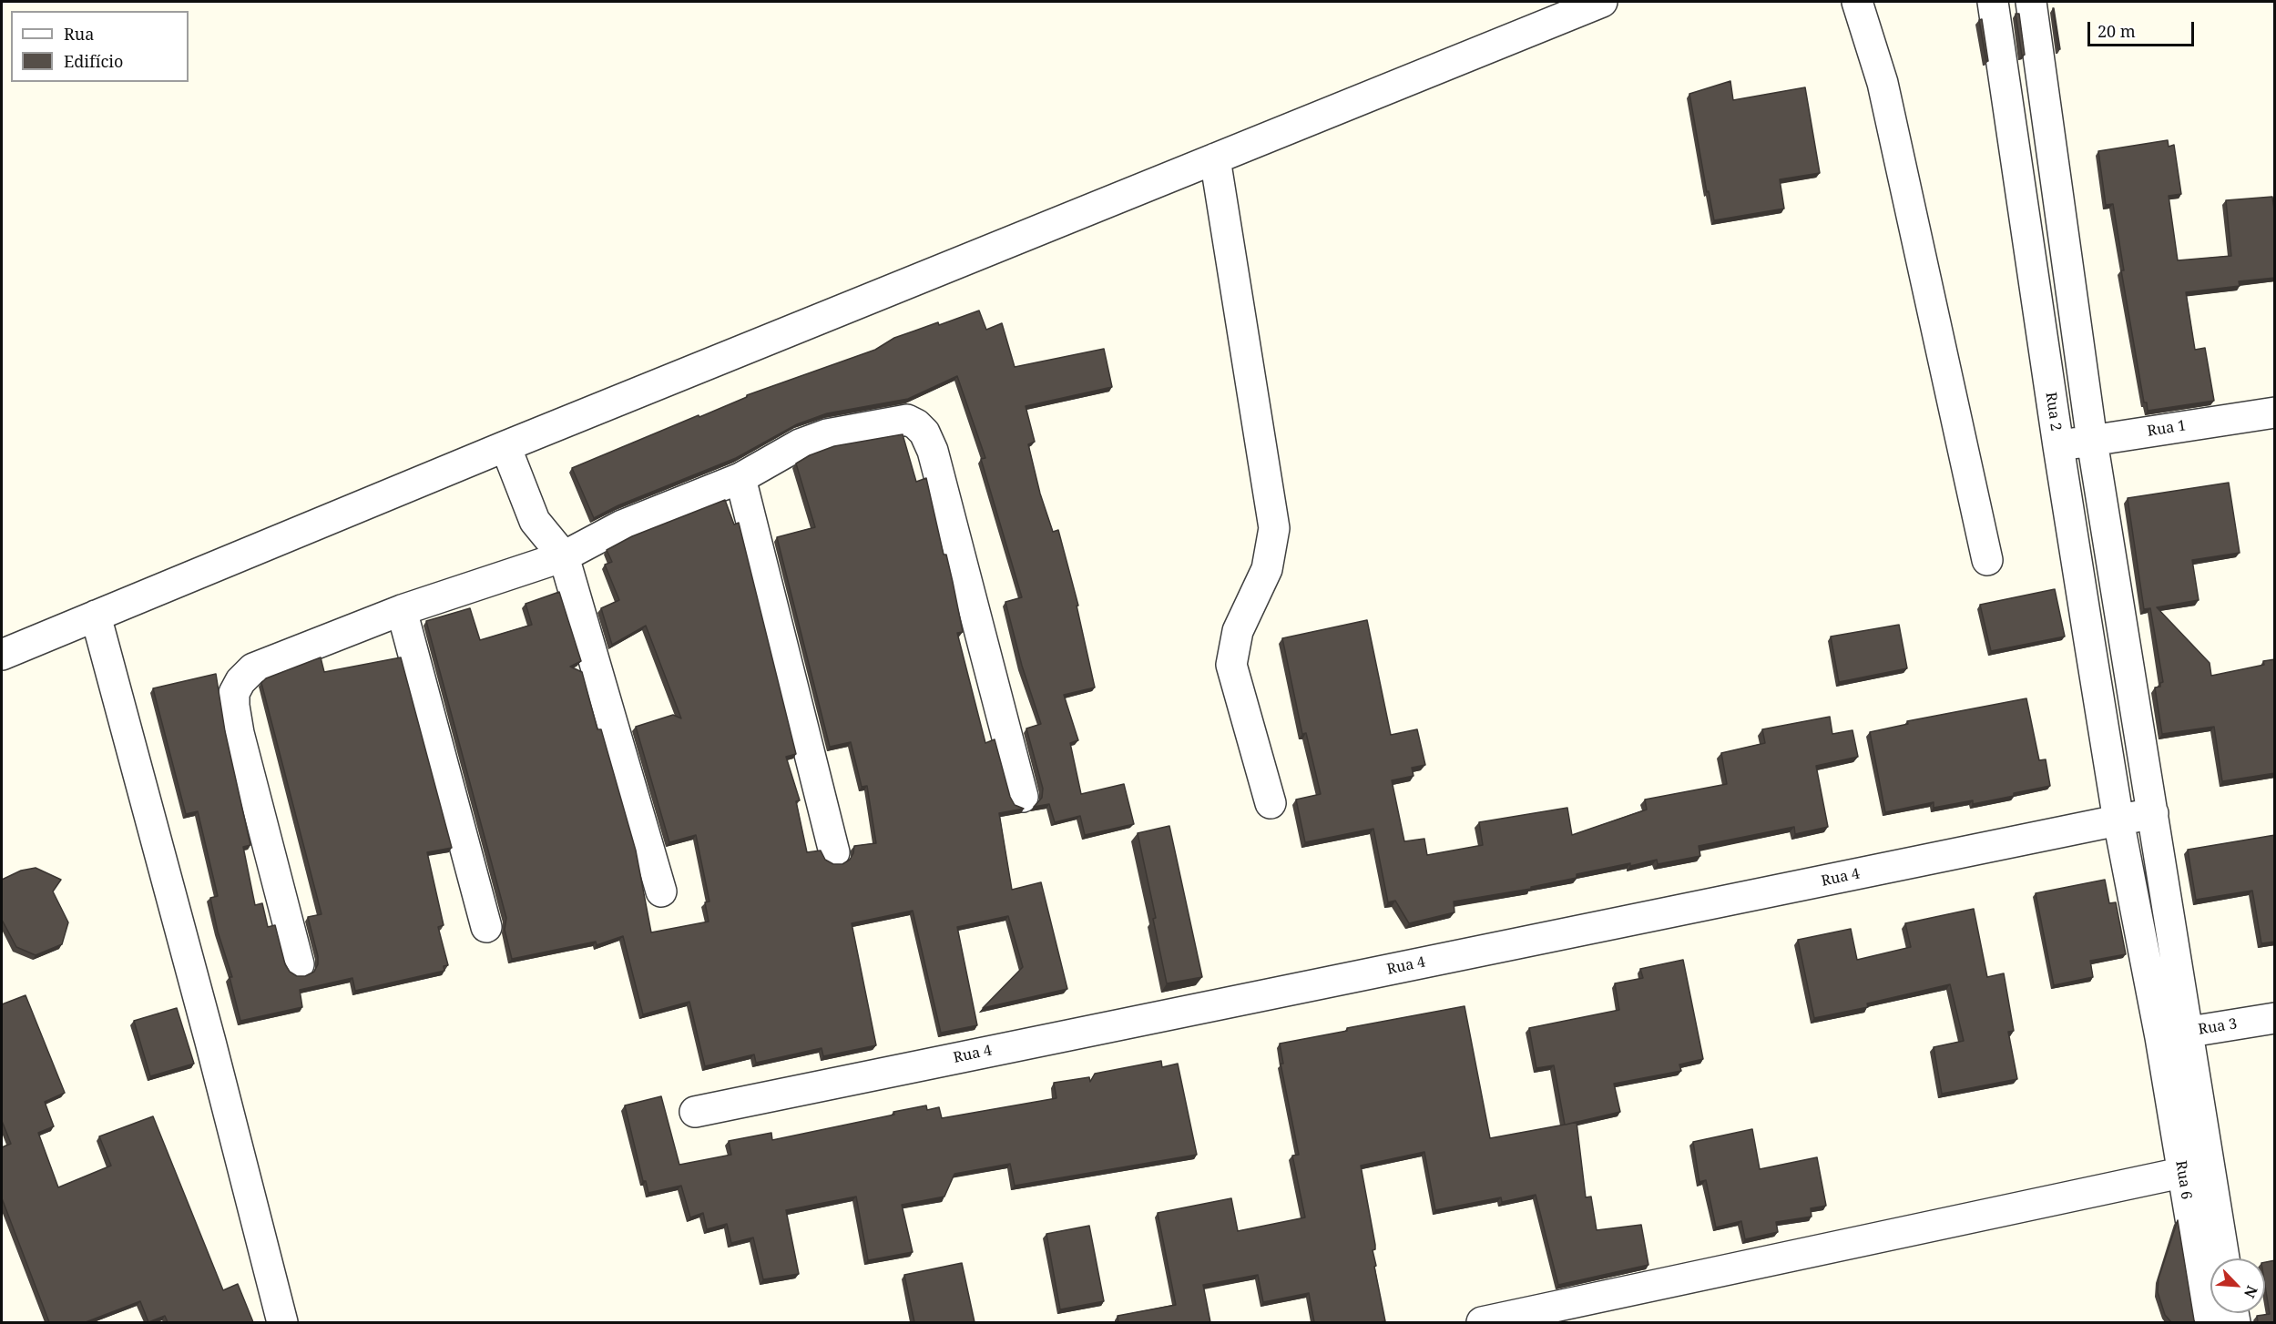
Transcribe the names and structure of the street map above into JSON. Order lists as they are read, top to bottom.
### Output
{
  "streets": {
    "street": [
      "Rua 2",
      "Rua 1",
      "Rua 4",
      "Rua 3",
      "Rua 6"
    ]
  },
  "crossings": [
    ["Rua 2", "Rua 1"],
    ["Rua 2", "Rua 4"],
    ["Rua 3", "Rua 6"]
  ],
  "legend": ["Rua", "Edifício"],
  "scale_bar": "20 m",
  "north": "bottom right"
}
